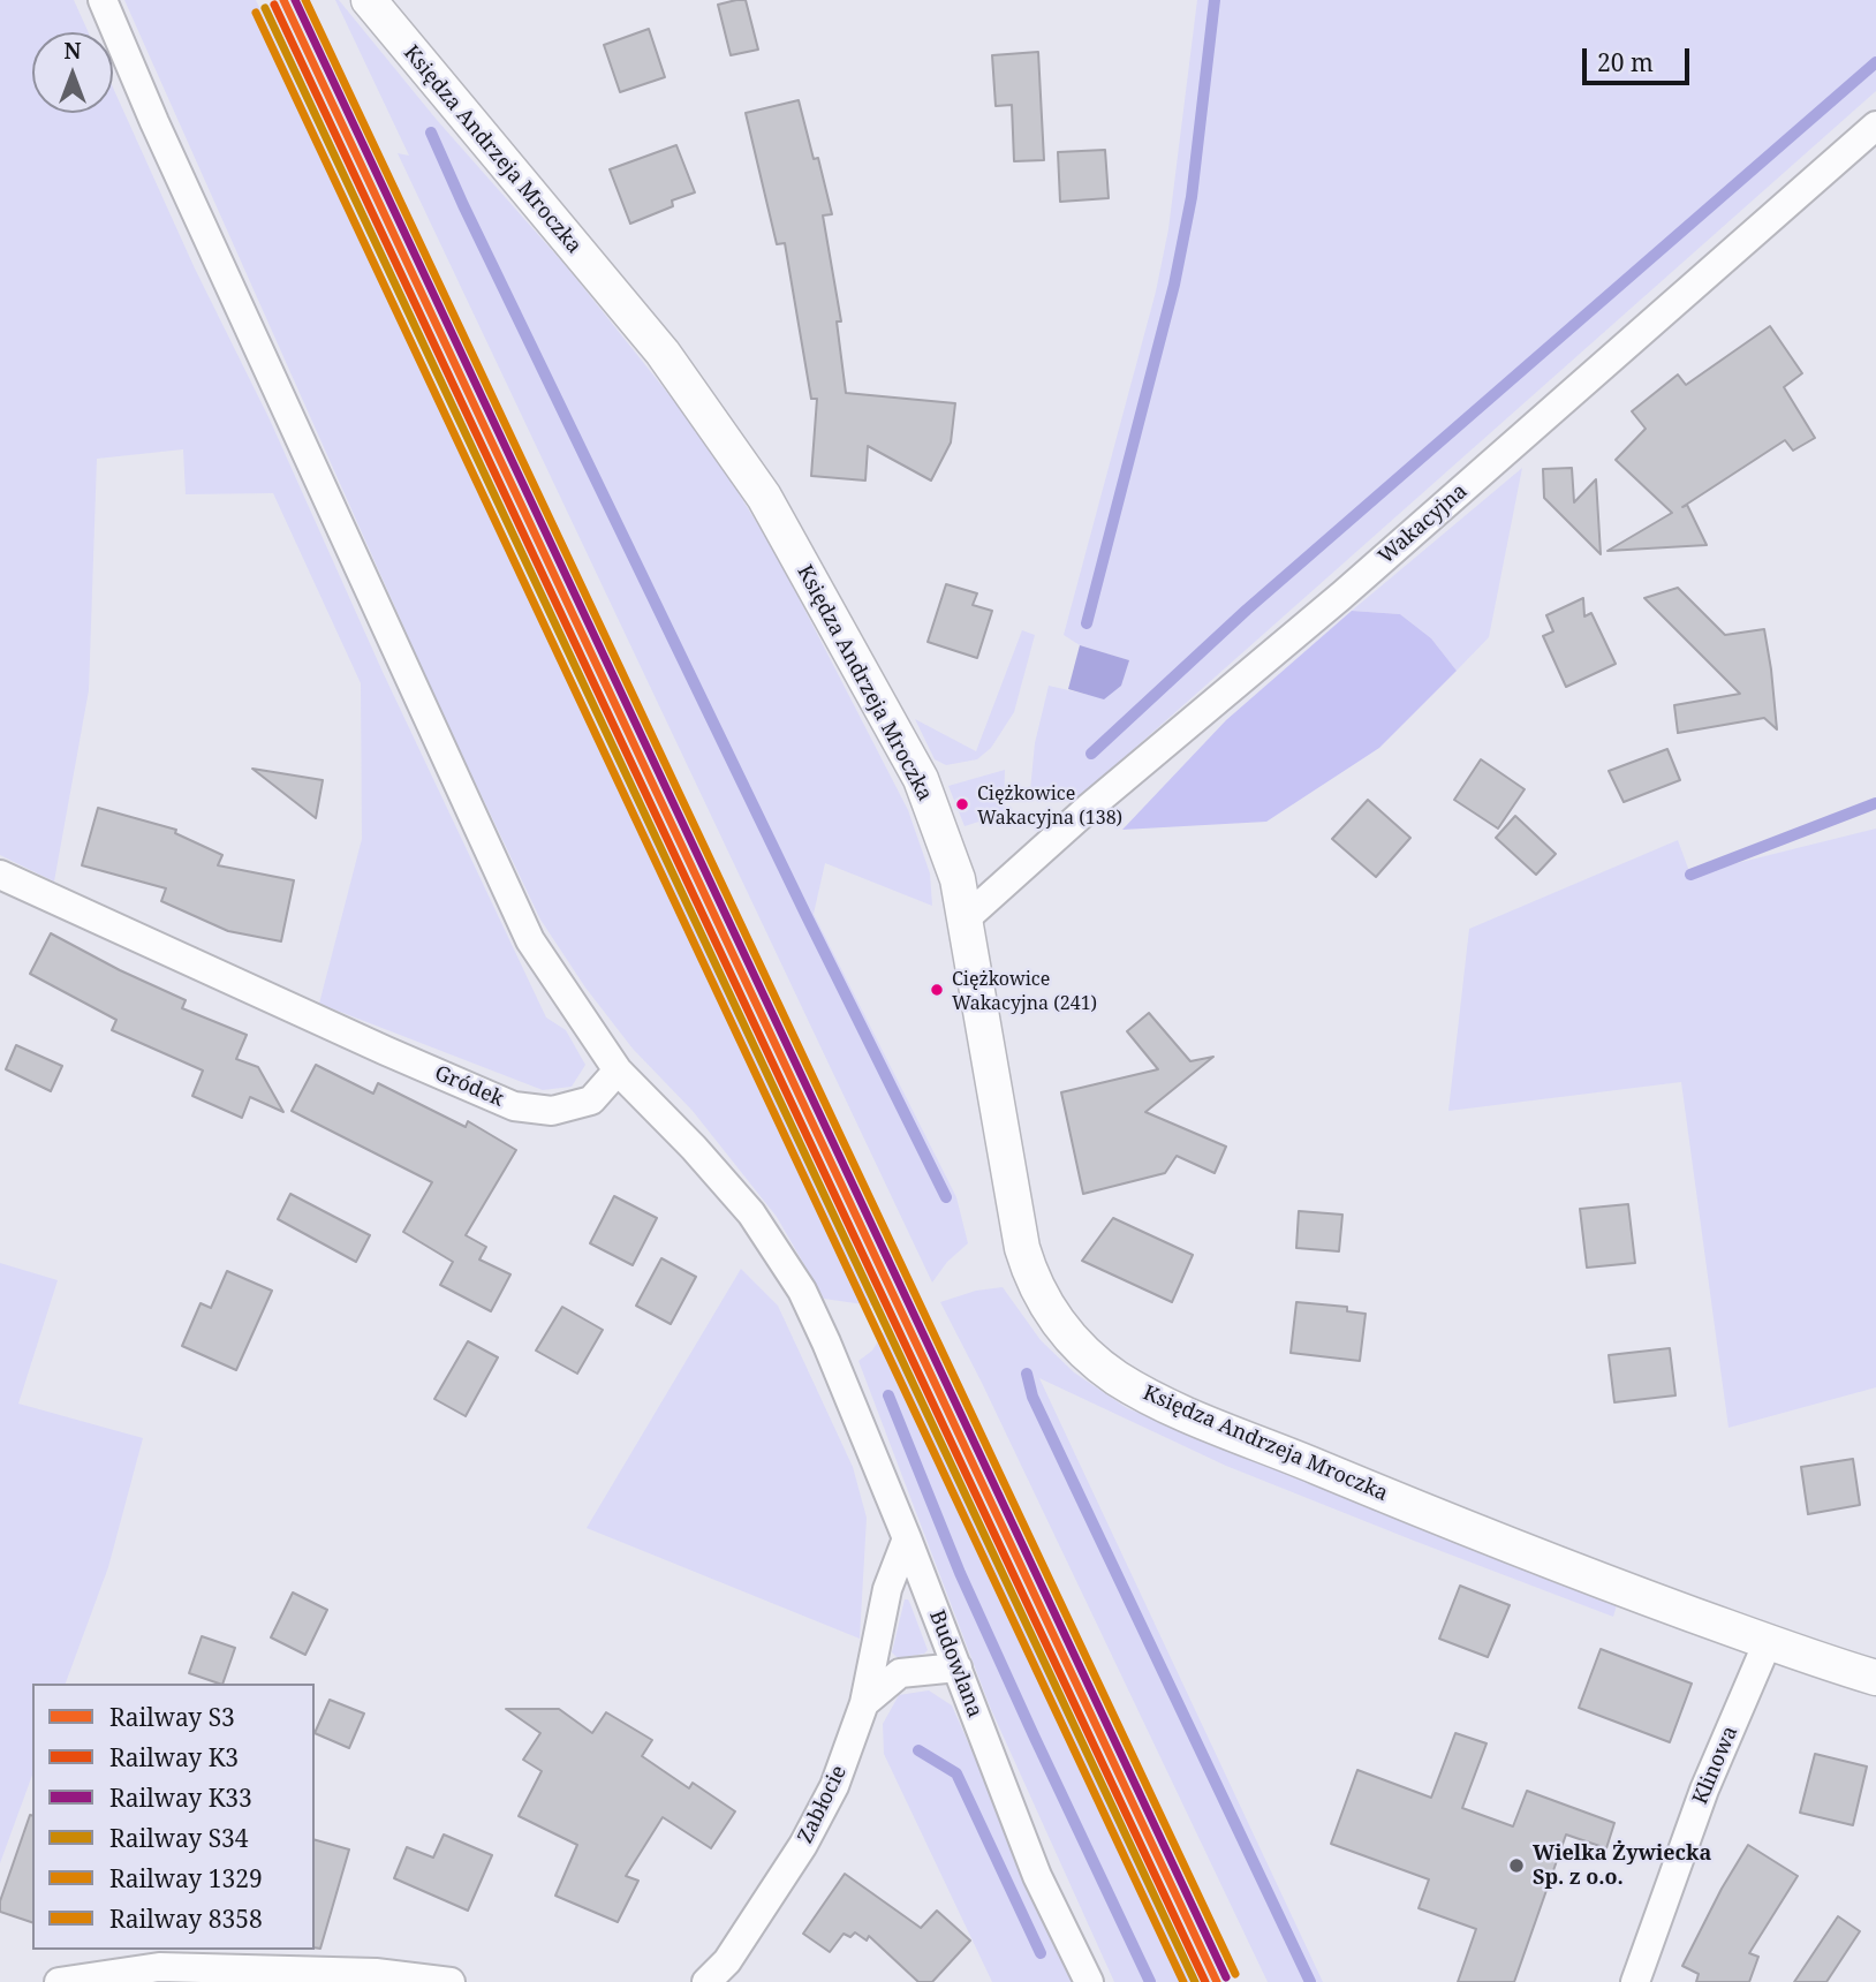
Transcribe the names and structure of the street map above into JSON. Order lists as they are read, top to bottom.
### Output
{
  "streets": {
    "street": [
      "Księdza Andrzeja Mroczka",
      "Wakacyjna",
      "Gródek",
      "Budowlana",
      "Klinowa",
      "Zabłocie"
    ]
  },
  "crossings": [
    ["Księdza Andrzeja Mroczka", "Wakacyjna"],
    ["Księdza Andrzeja Mroczka", "Klinowa"],
    ["Gródek", "Budowlana"],
    ["Budowlana", "Zabłocie"]
  ],
  "places": ["Ciężkowice Wakacyjna (138)", "Ciężkowice Wakacyjna (241)", "Wielka Żywiecka Sp. z o.o."],
  "lines": [
    "rail line S3",
    "rail line K33",
    "rail line 1329",
    "rail line K3",
    "rail line S34",
    "rail line 8358"
  ],
  "legend": [
    "Railway S3",
    "Railway K3",
    "Railway K33",
    "Railway S34",
    "Railway 1329",
    "Railway 8358"
  ],
  "scale_bar": "20 m",
  "north": "top"
}
